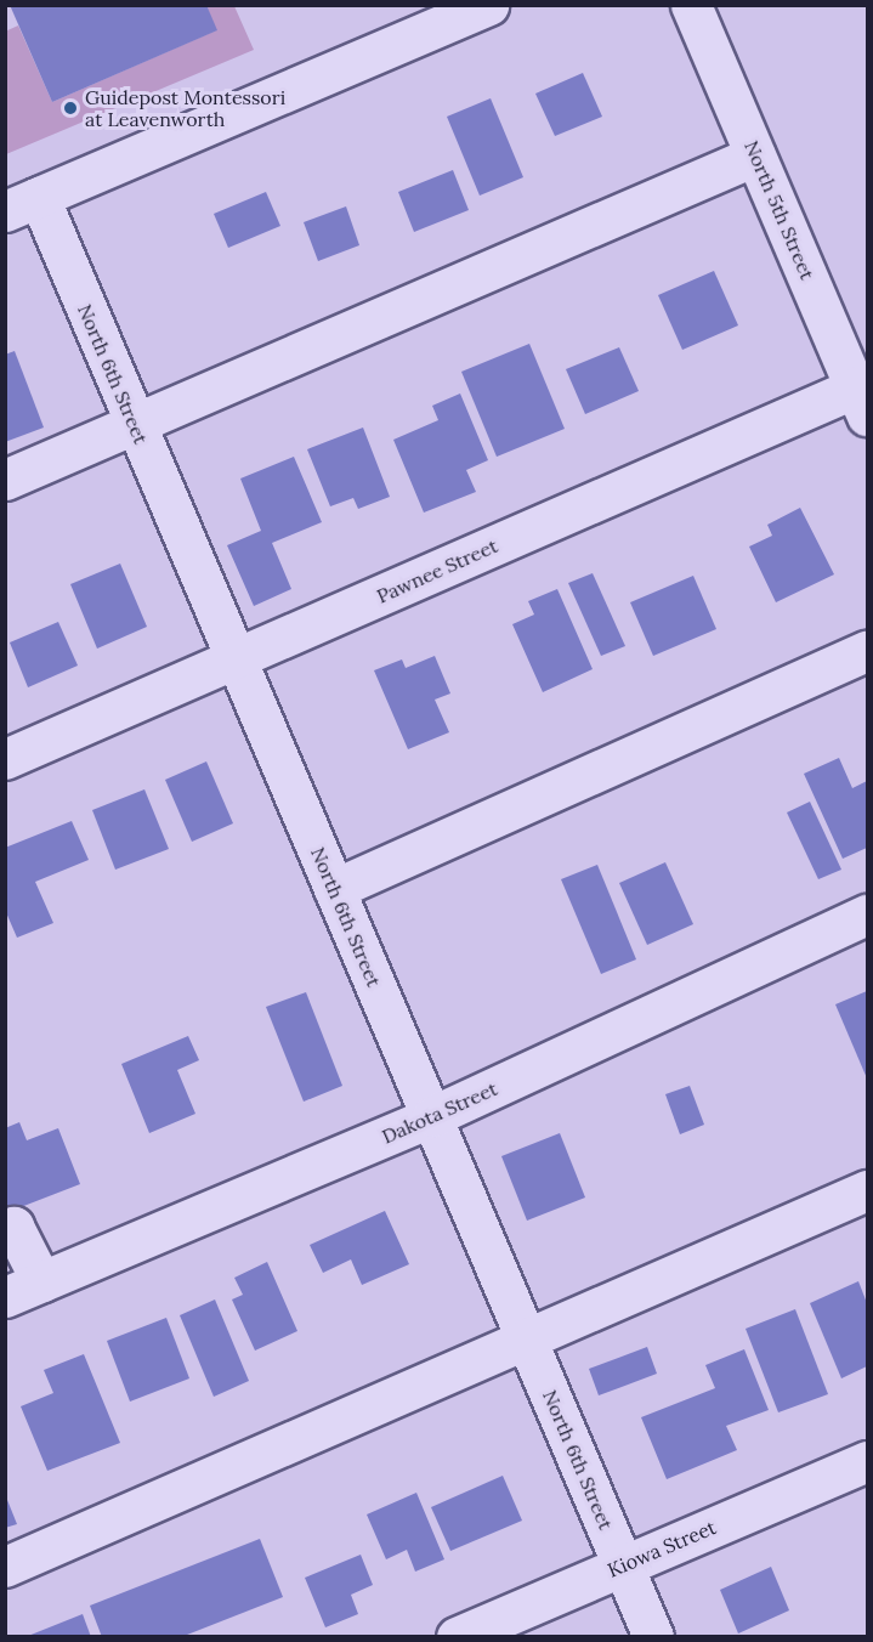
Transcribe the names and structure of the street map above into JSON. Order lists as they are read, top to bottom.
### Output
{
  "streets": {
    "street": [
      "North 5th Street",
      "North 6th Street",
      "Pawnee Street",
      "Dakota Street",
      "Kiowa Street"
    ]
  },
  "crossings": [
    ["North 5th Street", "Pawnee Street"],
    ["North 6th Street", "Pawnee Street"],
    ["North 6th Street", "Dakota Street"],
    ["North 6th Street", "Kiowa Street"]
  ],
  "places": ["Guidepost Montessori at Leavenworth"]
}
